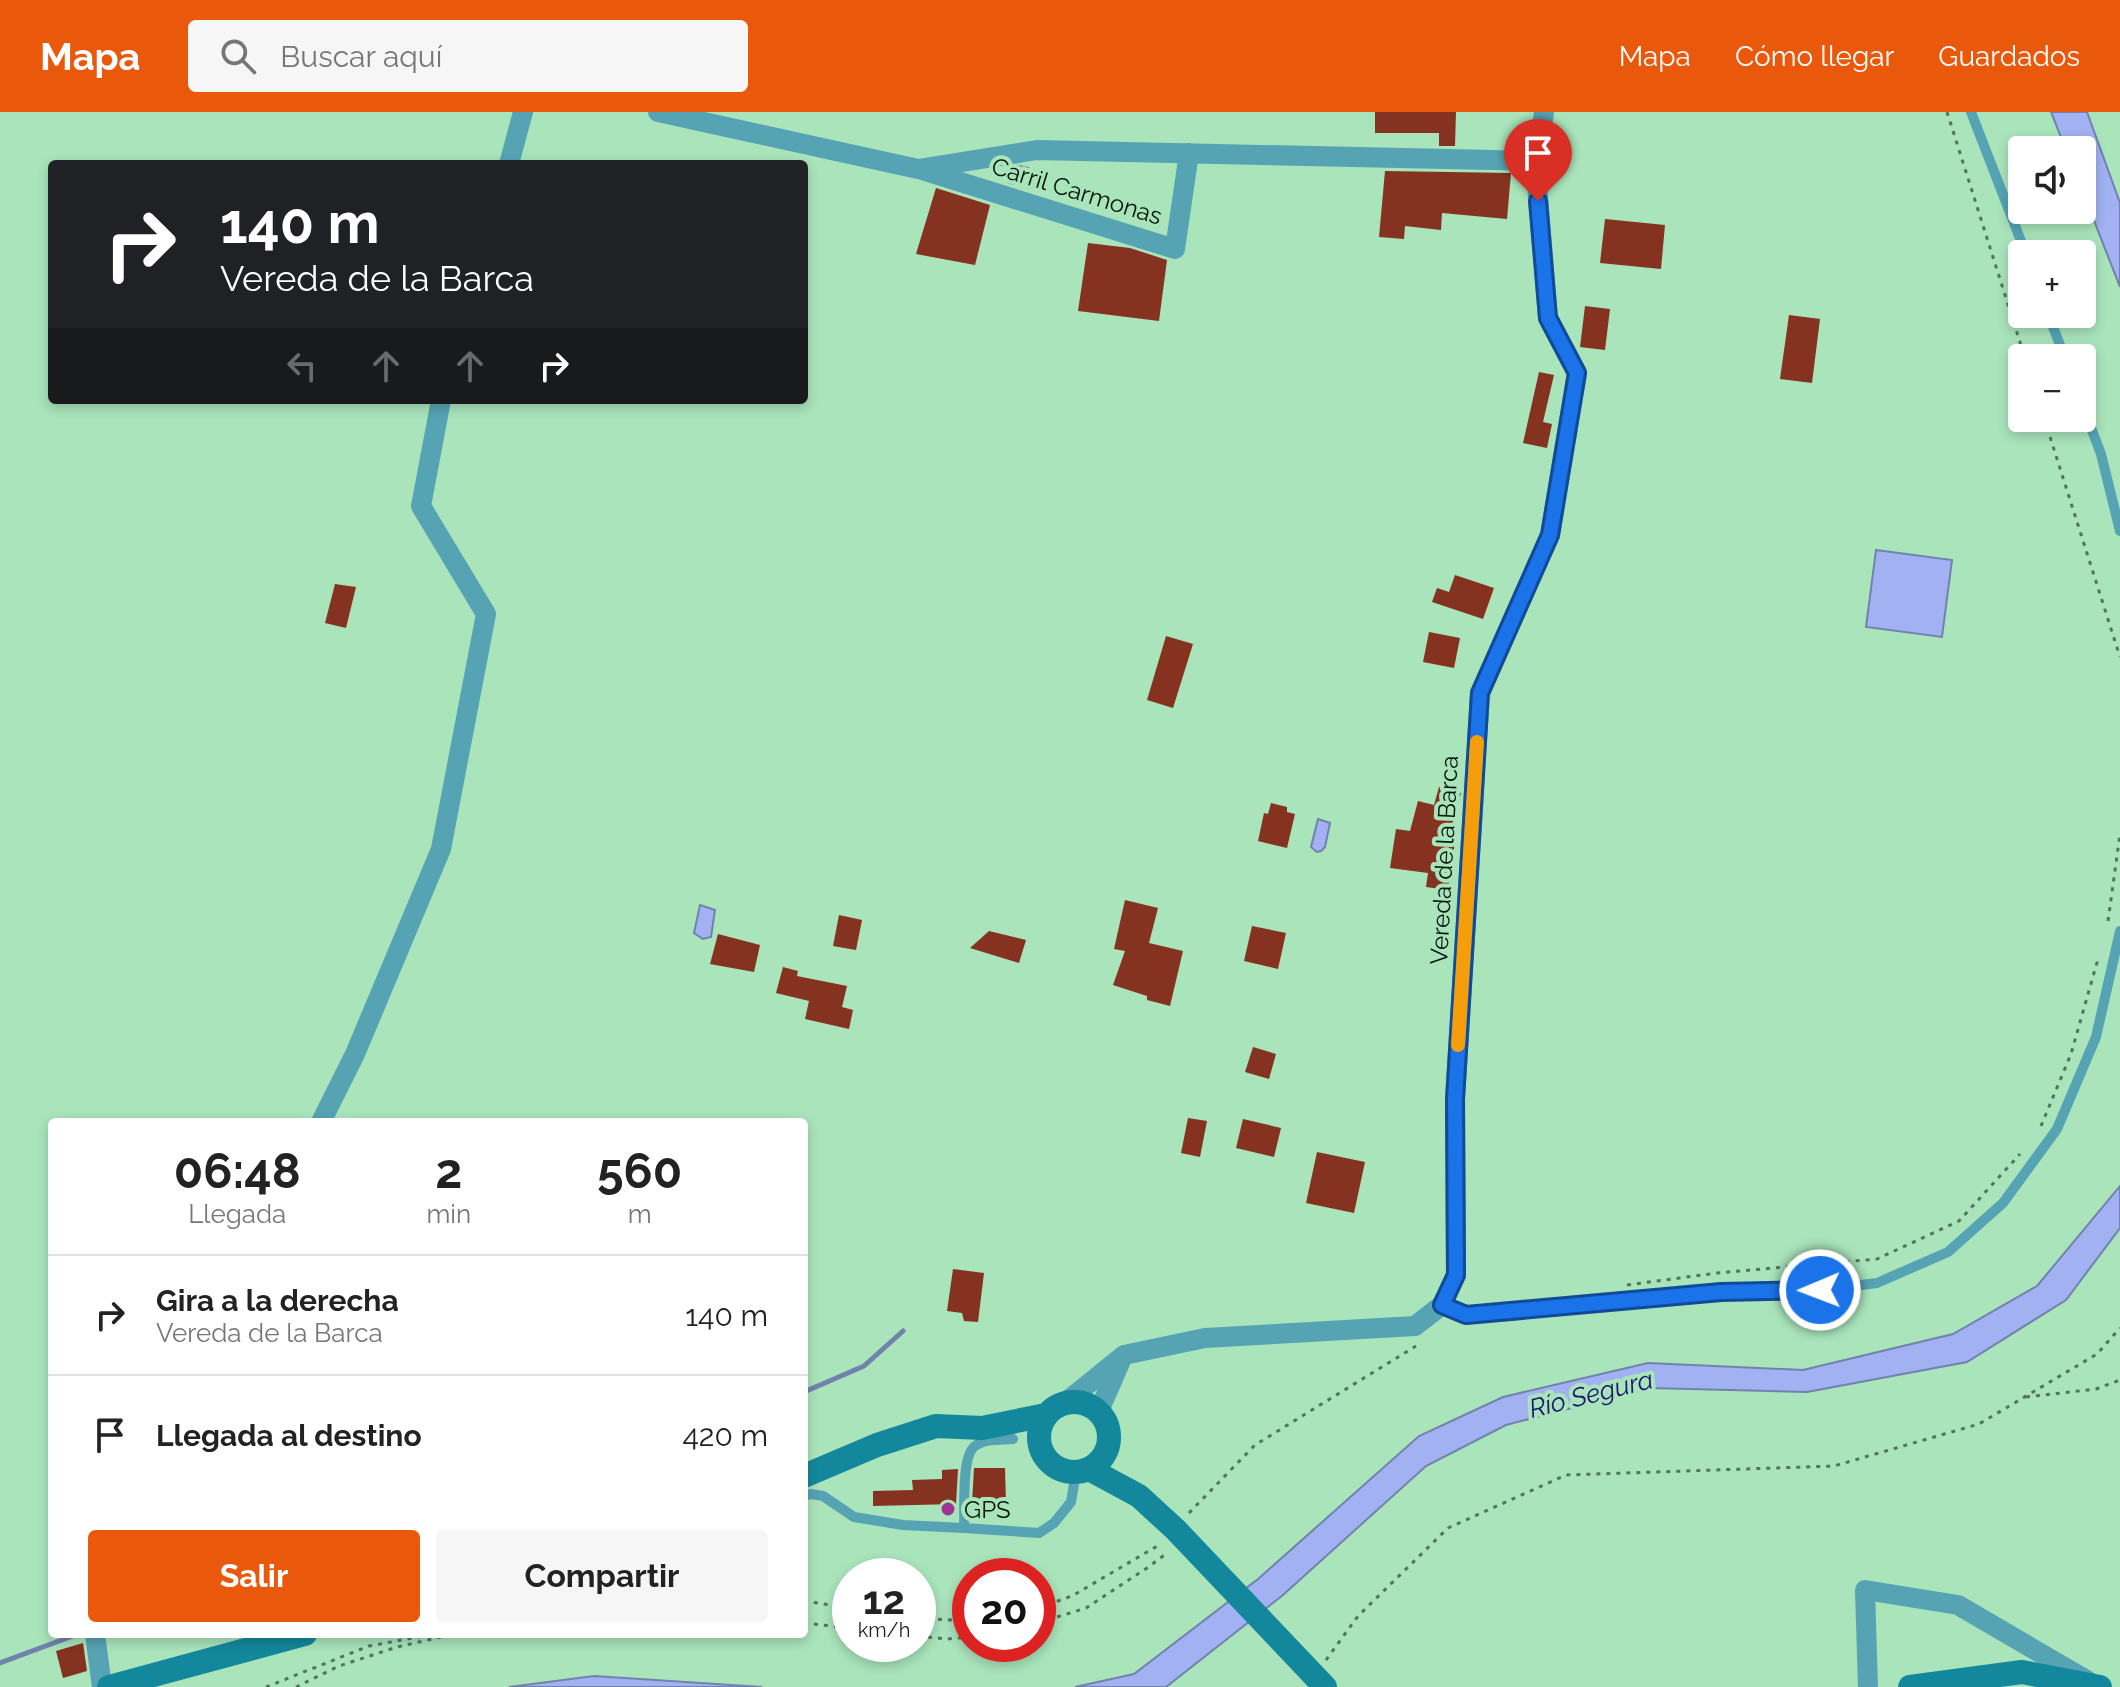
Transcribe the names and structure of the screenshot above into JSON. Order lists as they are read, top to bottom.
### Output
{
  "streets": {
    "street": ["Carril Carmonas", "Vereda de la Barca"]
  },
  "crossings": [
    ["Carril Carmonas", "Vereda de la Barca"]
  ],
  "water": ["Río Segura"],
  "places": ["GPS"],
  "page": {
    "header": "Mapa",
    "search": "Buscar aquí",
    "nav": ["Mapa", "Cómo llegar", "Guardados"],
    "map_buttons": ["+", "−"],
    "turn": ["140 m", "Vereda de la Barca"],
    "eta": [
      "06:48",
      "Llegada",
      "2",
      "min",
      "560",
      "m"
    ],
    "list": [
      {
        "name": "Gira a la derecha",
        "note": "Vereda de la Barca",
        "value": "140 m"
      },
      {
        "name": "Llegada al destino",
        "value": "420 m"
      }
    ],
    "buttons": ["Salir", "Compartir"],
    "speed": "12 km/h",
    "limit": "20"
  }
}
